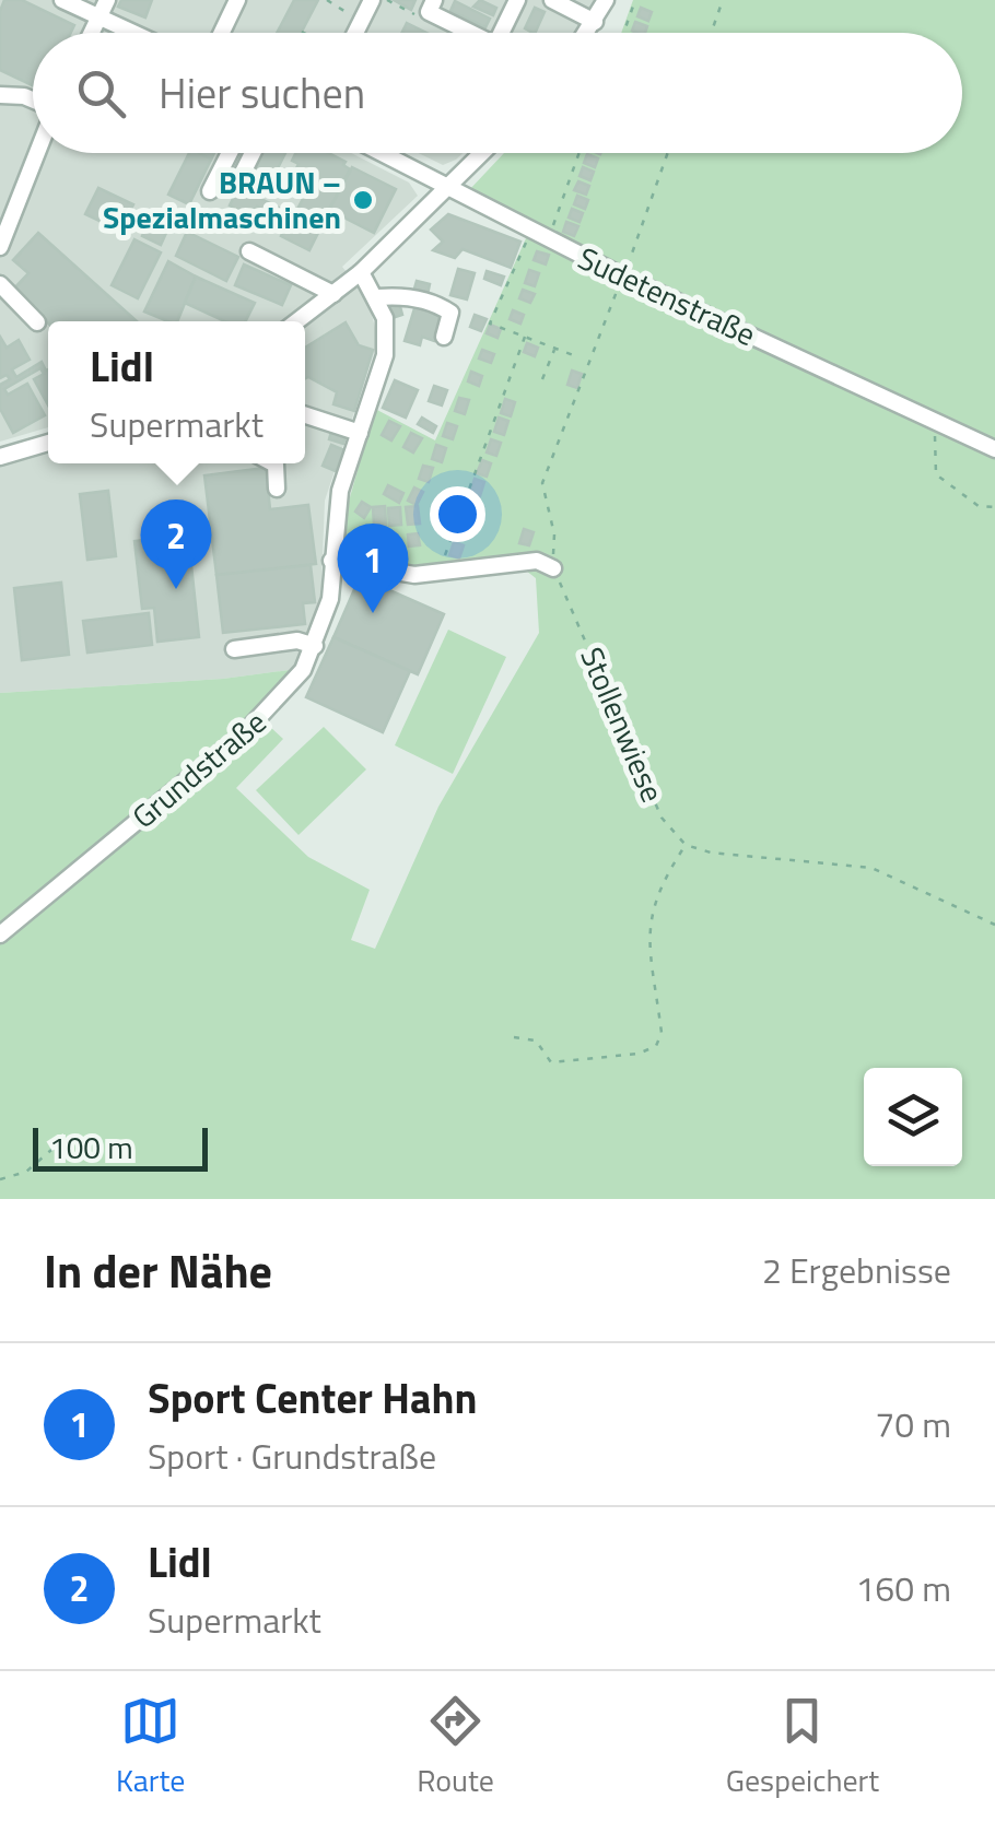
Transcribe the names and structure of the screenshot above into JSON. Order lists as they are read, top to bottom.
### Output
{
  "streets": {
    "street": ["Sudetenstraße", "Grundstraße"],
    "path": ["Stollenwiese"]
  },
  "places": ["BRAUN – Spezialmaschinen"],
  "scale_bar": "100 m",
  "page": {
    "search": "Hier suchen",
    "popup": ["Lidl", "Supermarkt"],
    "pins": ["2", "1"],
    "scale": "100 m",
    "heading": ["In der Nähe", "2 Ergebnisse"],
    "list": [
      {
        "mark": "1",
        "name": "Sport Center Hahn",
        "note": "Sport · Grundstraße",
        "value": "70 m"
      },
      {
        "mark": "2",
        "name": "Lidl",
        "note": "Supermarkt",
        "value": "160 m"
      }
    ],
    "nav": ["Karte", "Route", "Gespeichert"]
  }
}
